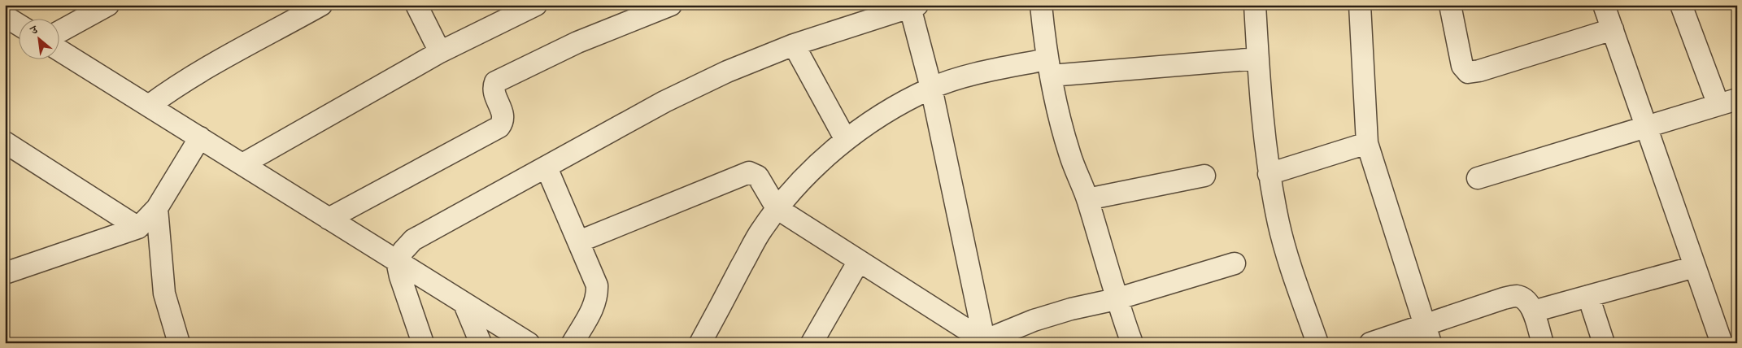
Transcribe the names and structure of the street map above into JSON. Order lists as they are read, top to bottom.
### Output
{
  "north": "top left"
}
